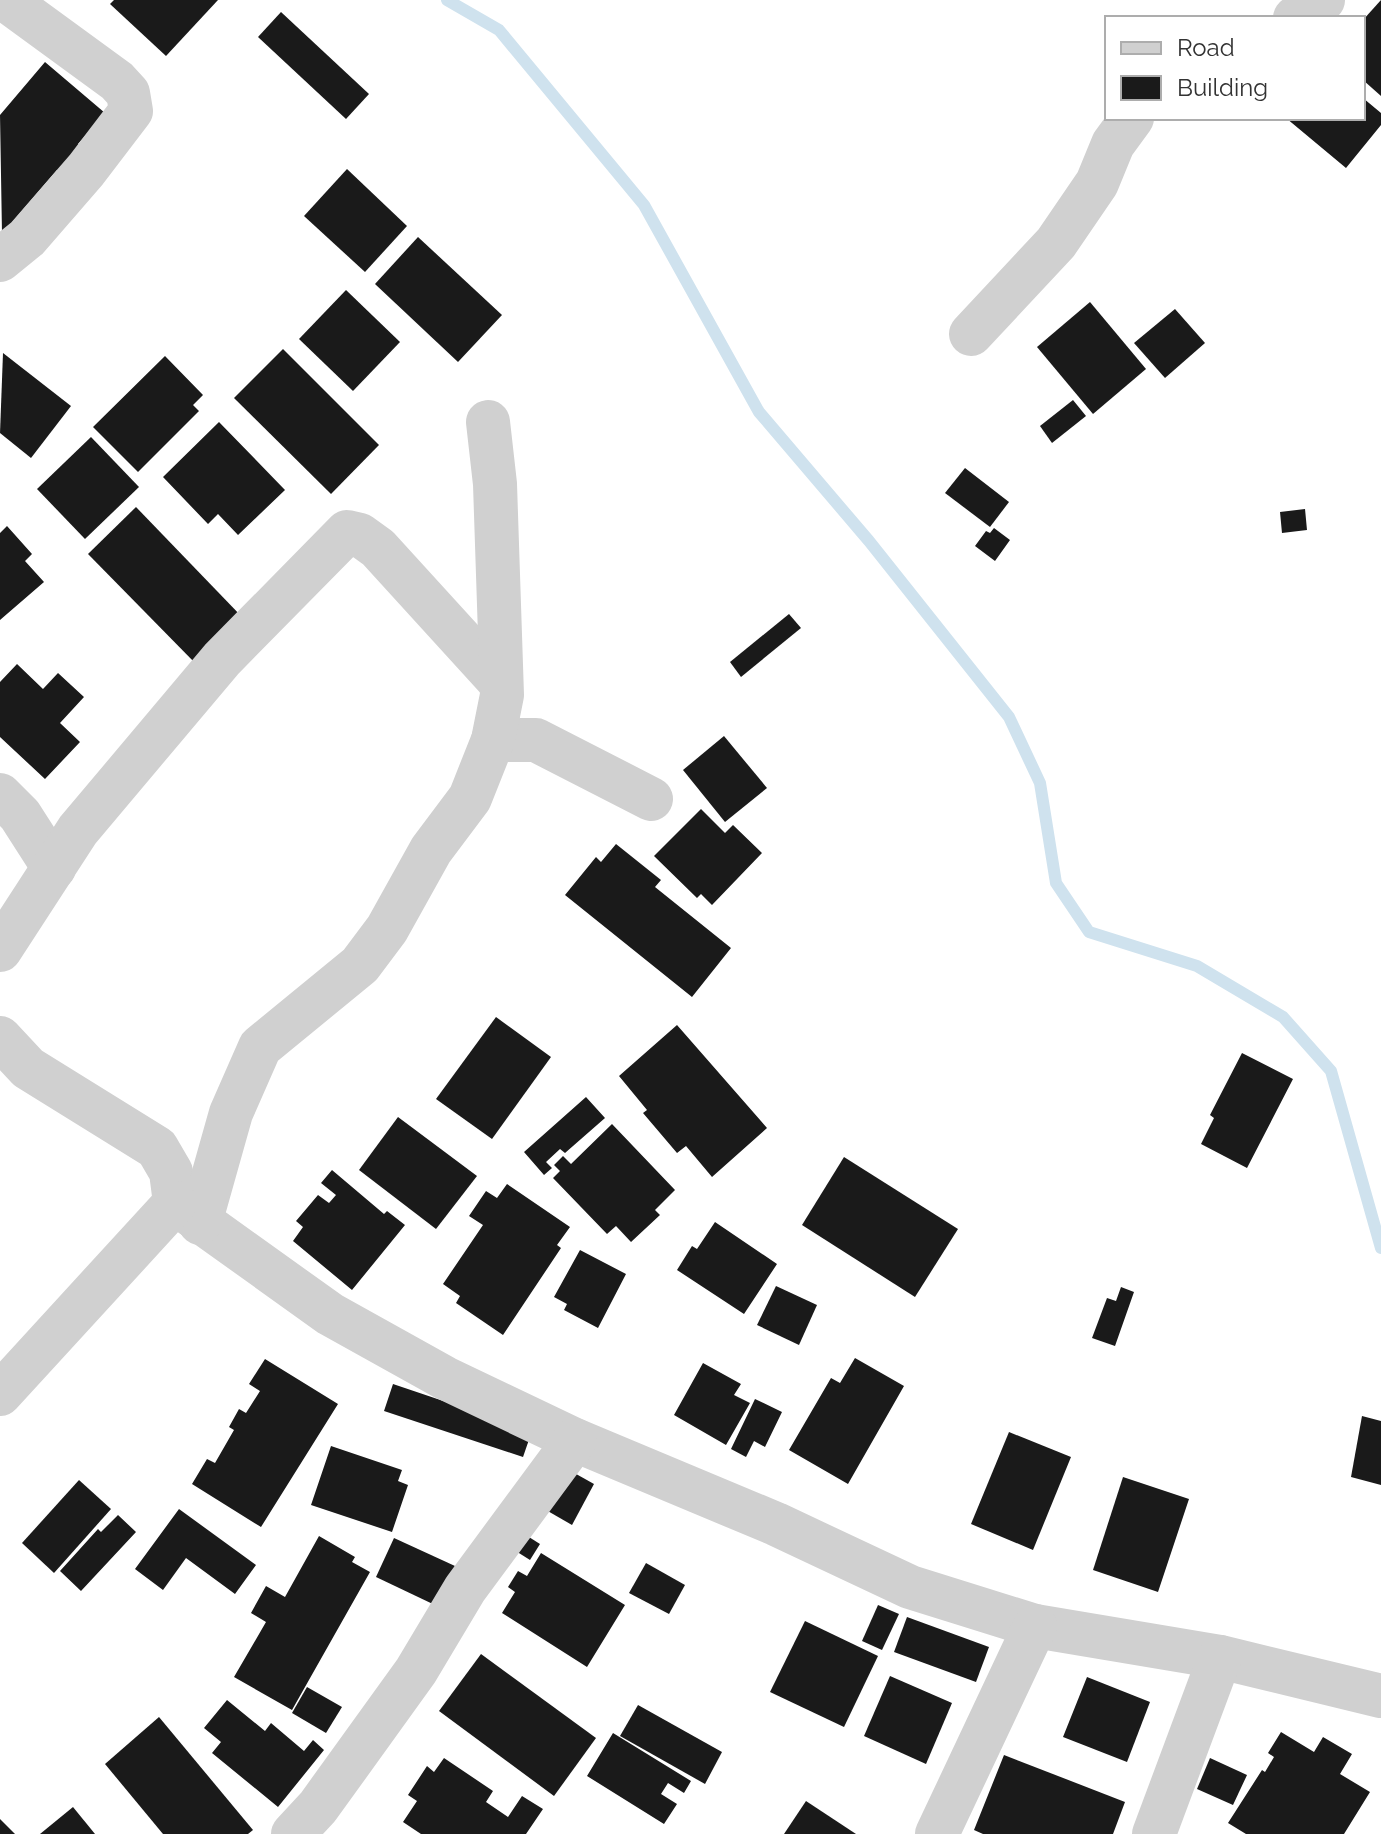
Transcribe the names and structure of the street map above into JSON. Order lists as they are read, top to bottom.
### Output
{
  "legend": ["Road", "Building"]
}
